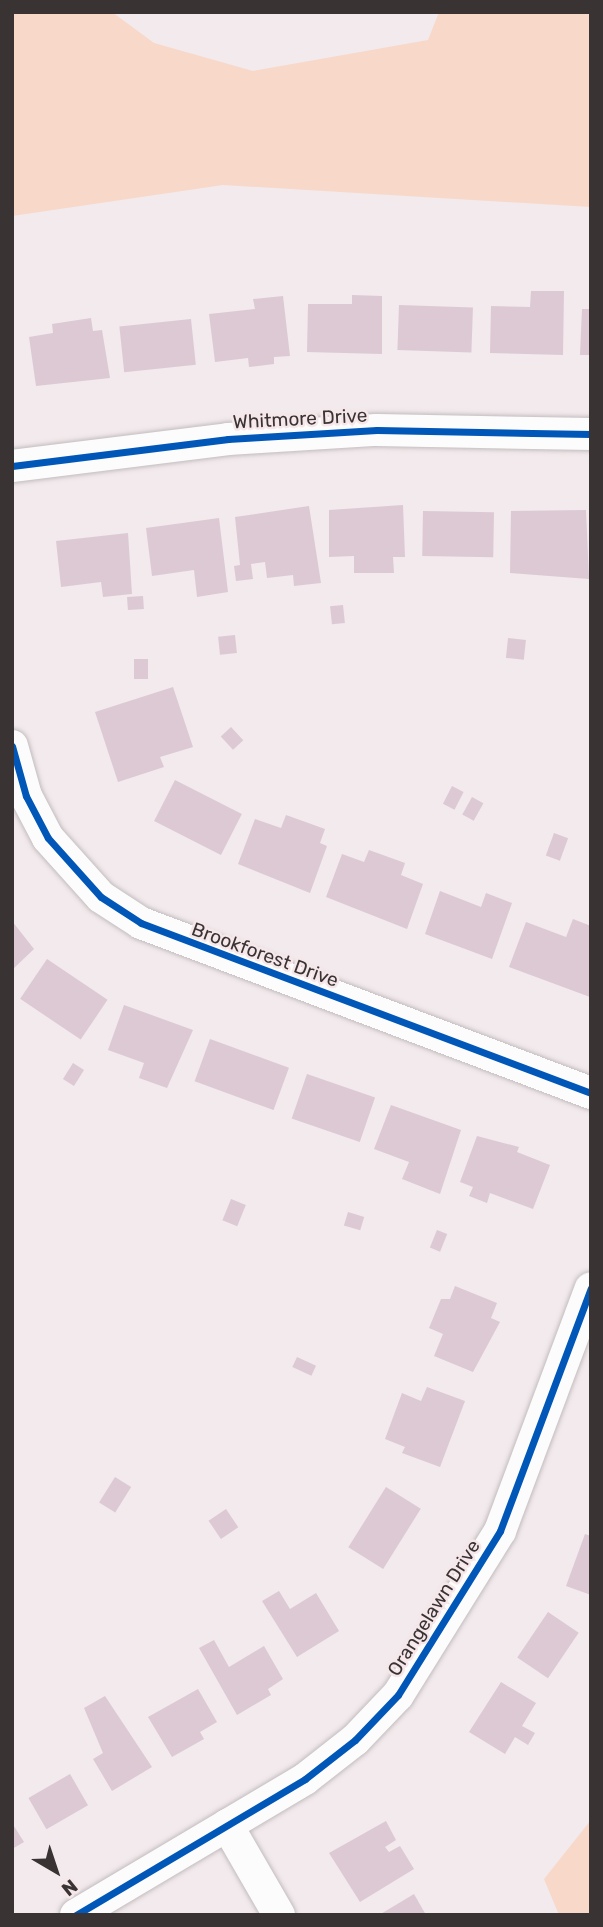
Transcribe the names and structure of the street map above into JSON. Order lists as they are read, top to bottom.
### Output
{
  "streets": {
    "street": ["Whitmore Drive", "Brookforest Drive", "Orangelawn Drive"]
  },
  "north": "bottom right"
}
